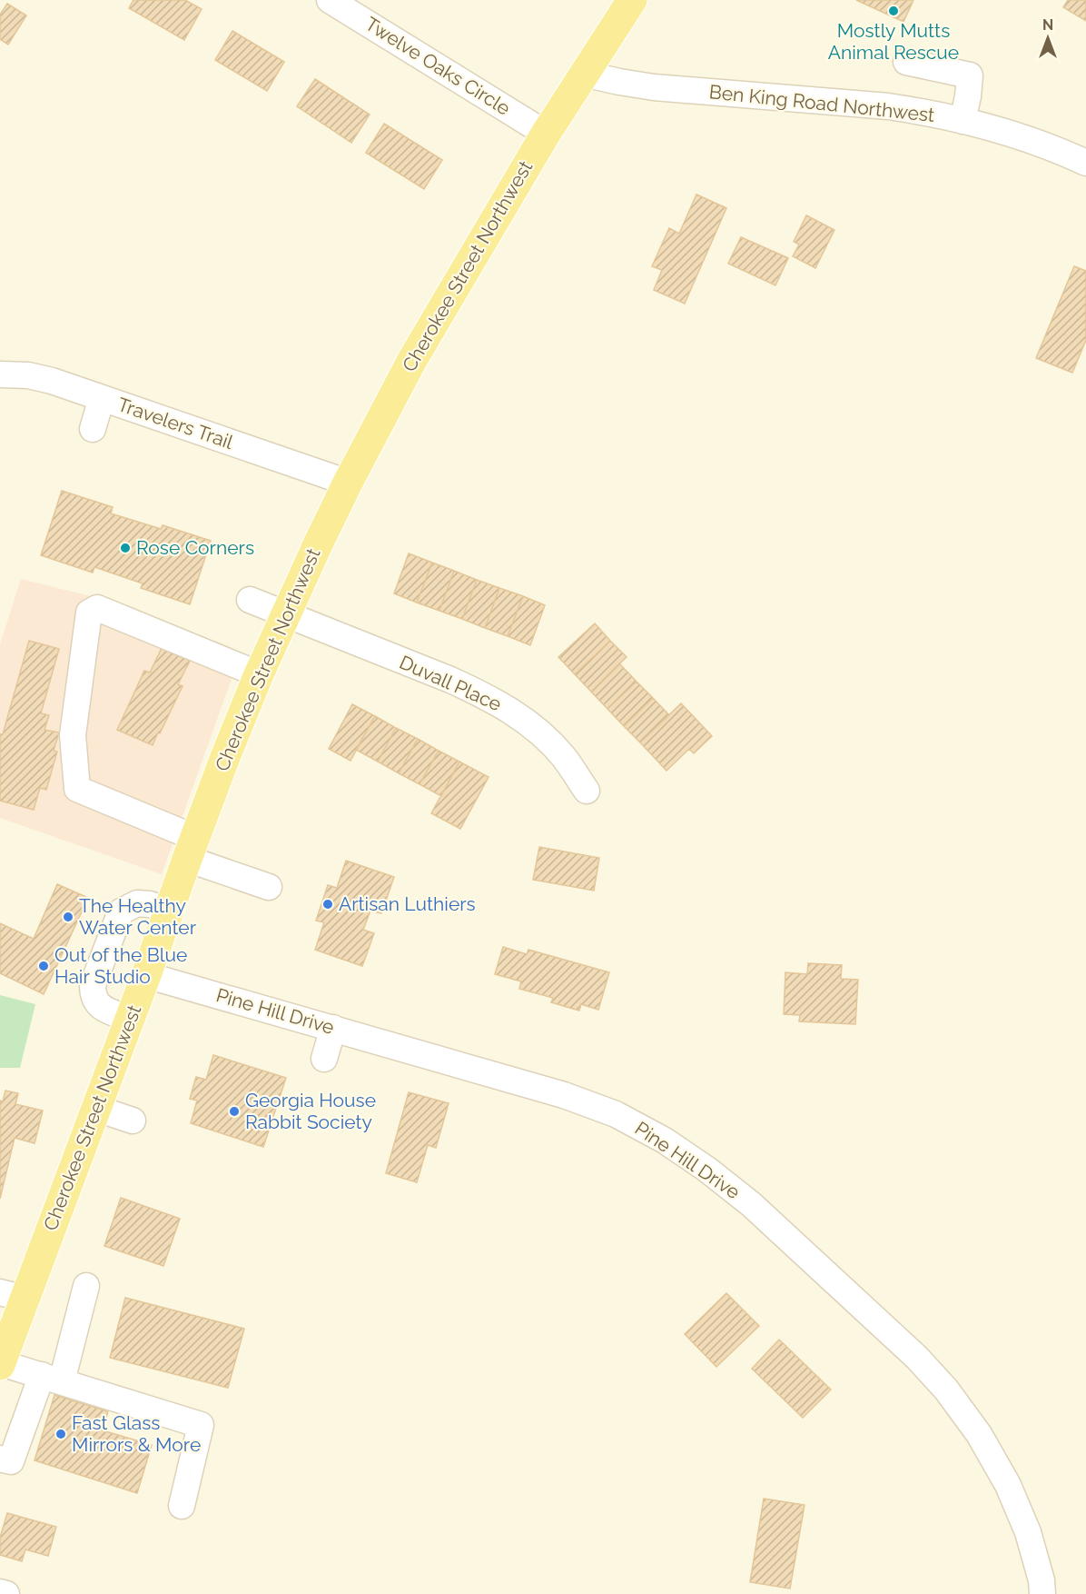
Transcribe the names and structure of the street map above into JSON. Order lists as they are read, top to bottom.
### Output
{
  "streets": {
    "main road": ["Cherokee Street Northwest"],
    "street": [
      "Twelve Oaks Circle",
      "Ben King Road Northwest",
      "Travelers Trail",
      "Duvall Place",
      "Pine Hill Drive"
    ]
  },
  "crossings": [
    ["Twelve Oaks Circle", "Cherokee Street Northwest"],
    ["Ben King Road Northwest", "Cherokee Street Northwest"],
    ["Cherokee Street Northwest", "Travelers Trail"],
    ["Cherokee Street Northwest", "Duvall Place"],
    ["Cherokee Street Northwest", "Pine Hill Drive"]
  ],
  "places": [
    "Mostly Mutts Animal Rescue",
    "Rose Corners",
    "Artisan Luthiers",
    "The Healthy Water Center",
    "Out of the Blue Hair Studio",
    "Georgia House Rabbit Society",
    "Fast Glass Mirrors & More"
  ],
  "north": "top"
}
